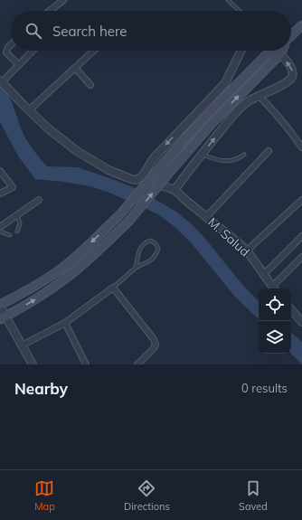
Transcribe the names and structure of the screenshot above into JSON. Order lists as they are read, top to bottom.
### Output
{
  "streets": {
    "street": ["M. Salud"]
  },
  "page": {
    "search": "Search here",
    "heading": ["Nearby", "0 results"],
    "nav": ["Map", "Directions", "Saved"]
  }
}
